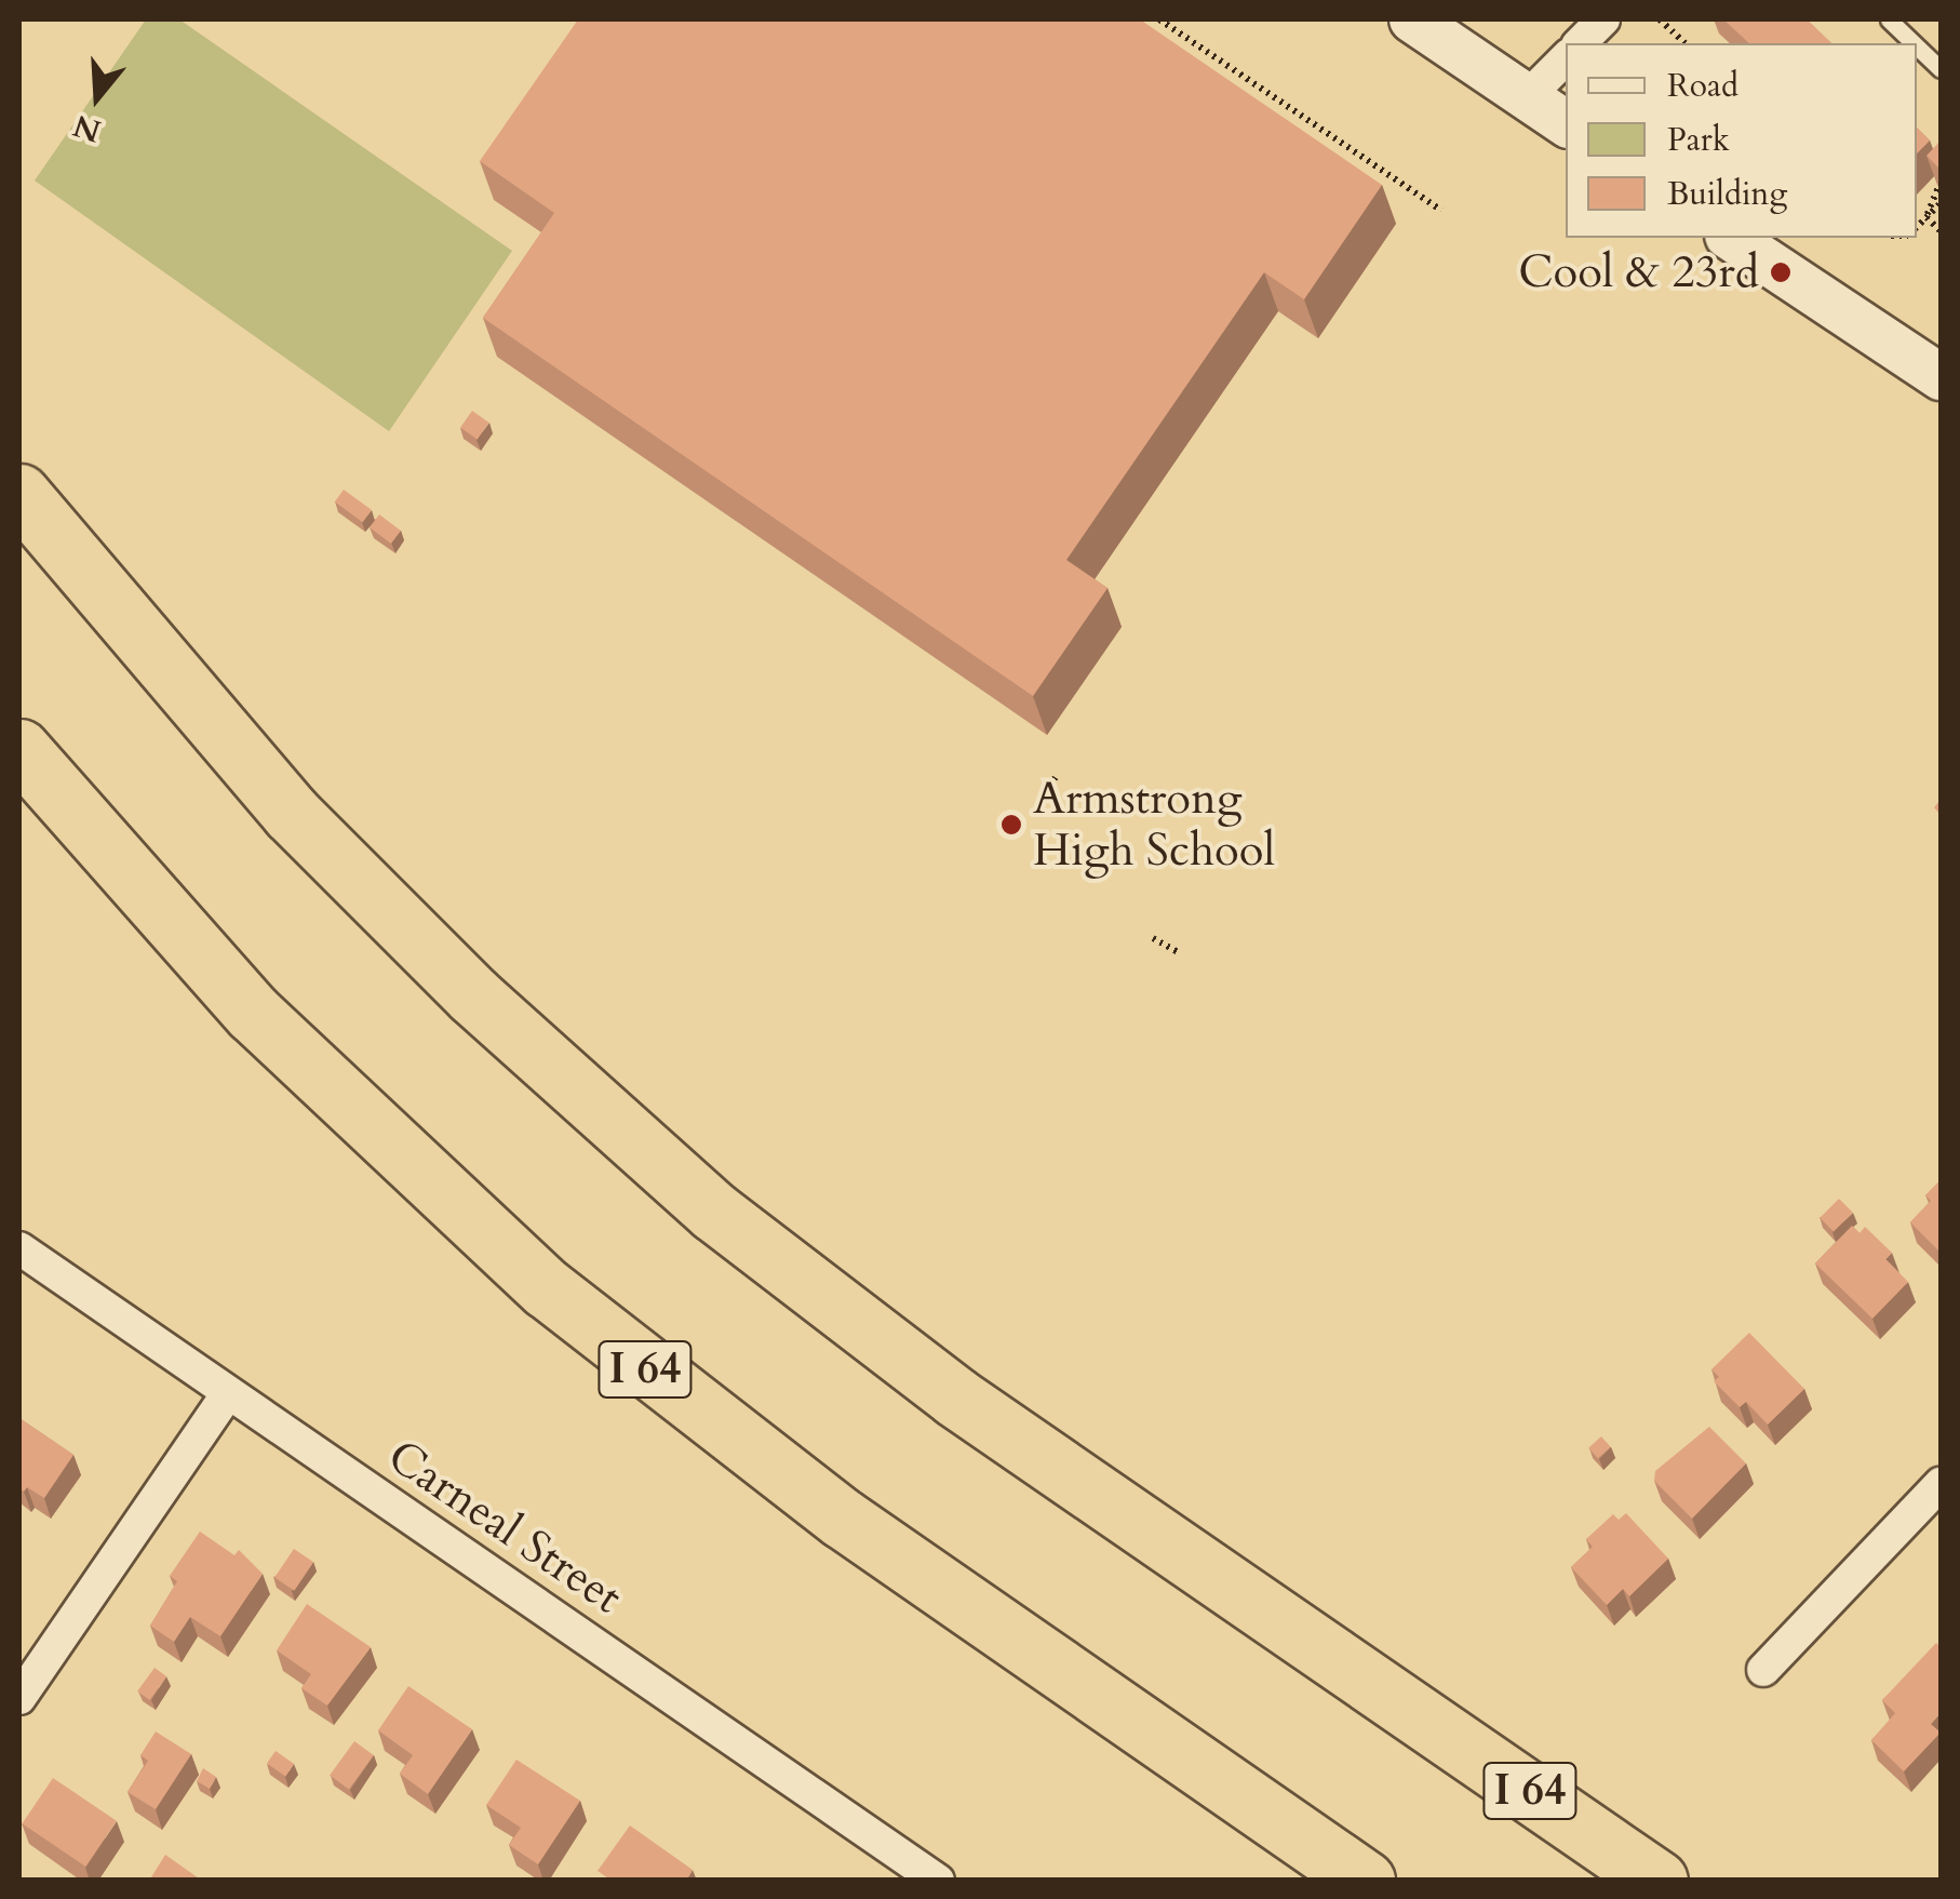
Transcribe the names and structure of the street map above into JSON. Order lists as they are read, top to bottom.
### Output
{
  "streets": {
    "highway": ["I 64"],
    "street": ["Carneal Street"]
  },
  "places": ["Cool & 23rd", "Armstrong High School"],
  "legend": ["Road", "Park", "Building"],
  "north": "bottom"
}
